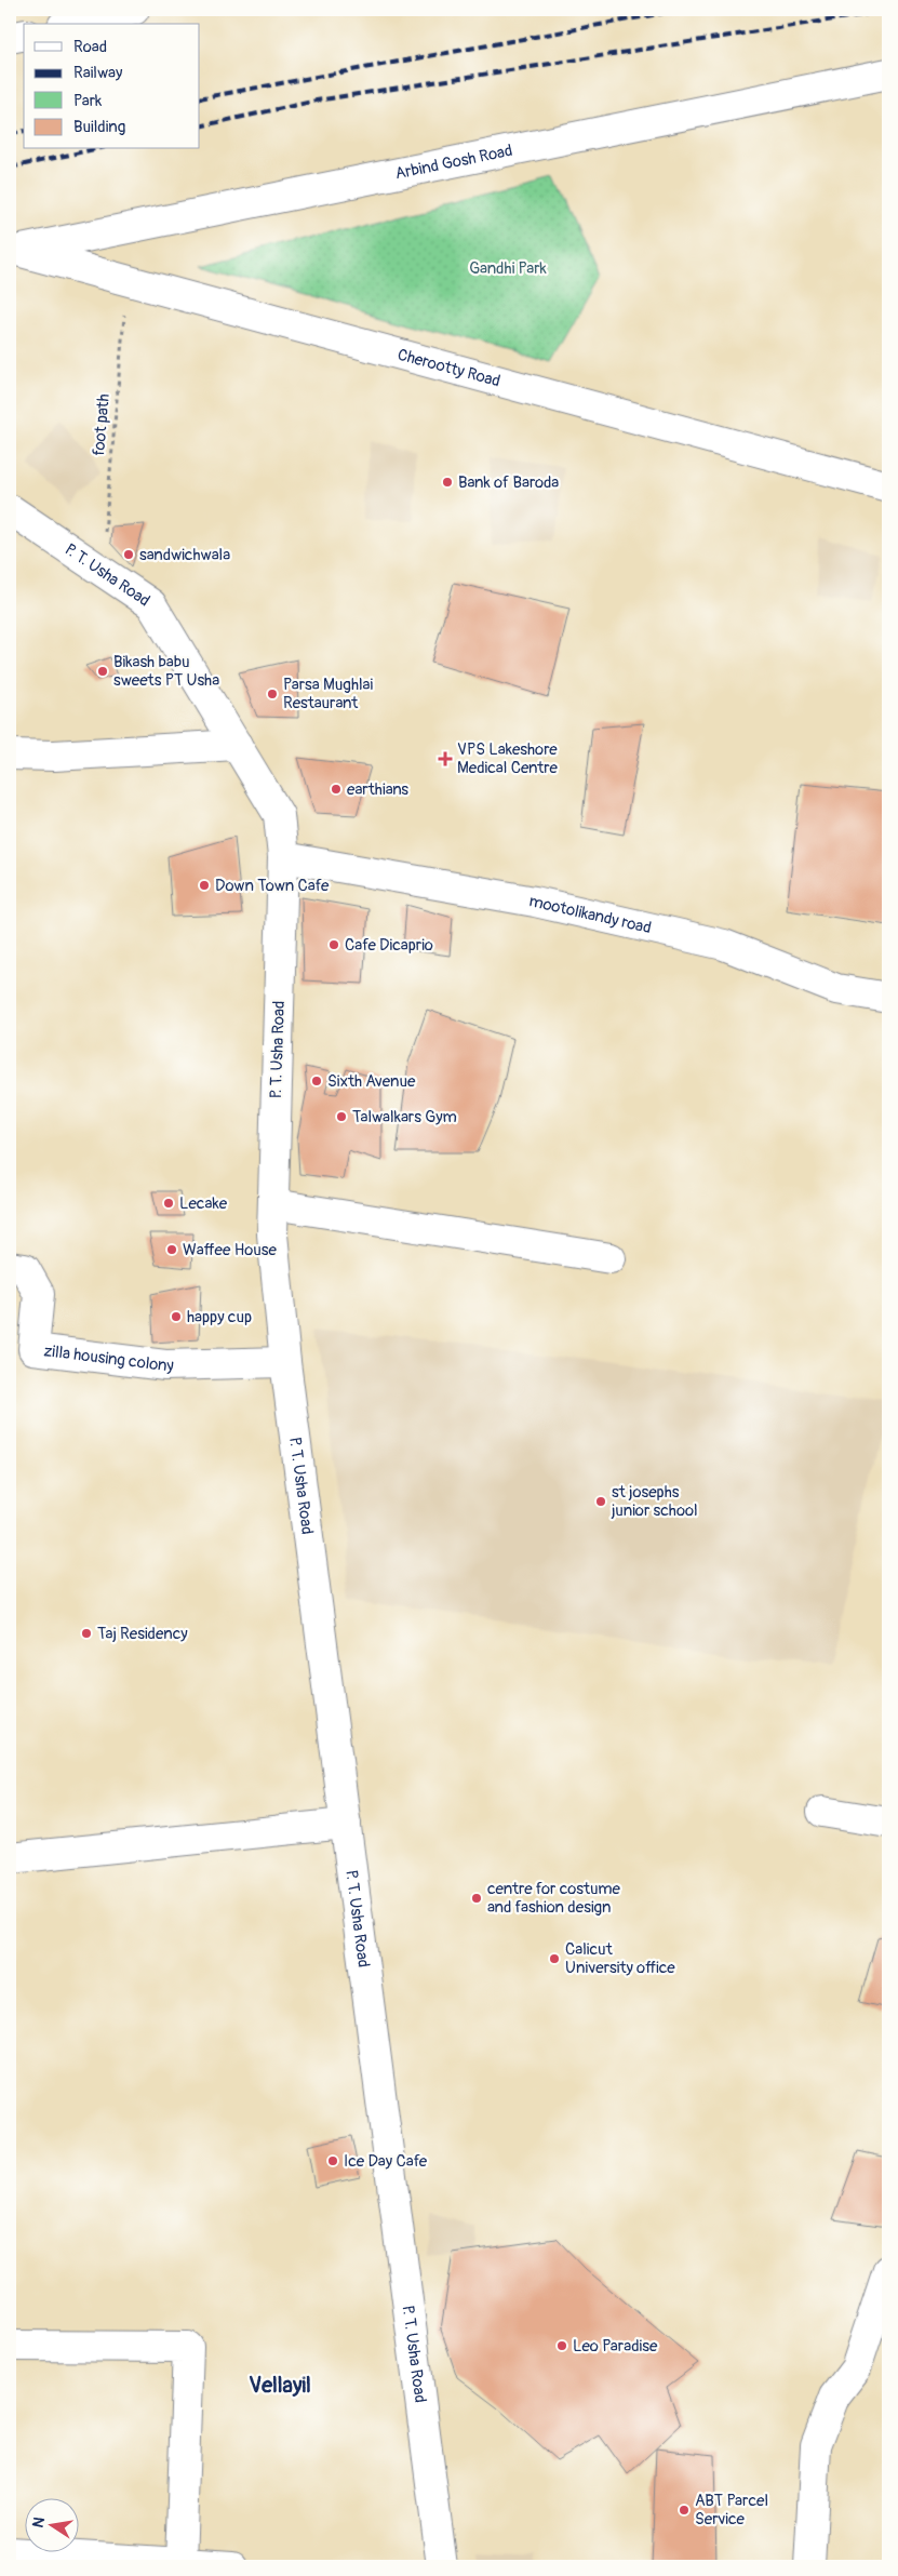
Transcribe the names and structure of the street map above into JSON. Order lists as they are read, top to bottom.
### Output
{
  "streets": {
    "street": [
      "Arbind Gosh Road",
      "Cherootty Road",
      "P. T. Usha Road",
      "mootolikandy road",
      "zilla housing colony"
    ],
    "path": ["foot path"]
  },
  "crossings": [
    ["Arbind Gosh Road", "Cherootty Road"],
    ["Cherootty Road", "foot path"],
    ["foot path", "P. T. Usha Road"],
    ["P. T. Usha Road", "mootolikandy road"],
    ["P. T. Usha Road", "zilla housing colony"]
  ],
  "districts": ["Vellayil"],
  "parks": ["Gandhi Park"],
  "places": {
    "other": [
      "Bank of Baroda",
      "sandwichwala",
      "Bikash babu sweets PT Usha",
      "Parsa Mughlai Restaurant",
      "earthians",
      "Down Town Cafe",
      "Cafe Dicaprio",
      "Sixth Avenue",
      "Talwalkars Gym",
      "Lecake",
      "Waffee House",
      "happy cup",
      "st josephs junior school",
      "Taj Residency",
      "centre for costume and fashion design",
      "Calicut University office",
      "Ice Day Cafe",
      "Leo Paradise",
      "ABT Parcel Service"
    ],
    "health": ["VPS Lakeshore Medical Centre"]
  },
  "legend": [
    "Road",
    "Railway",
    "Park",
    "Building"
  ],
  "north": "left"
}
